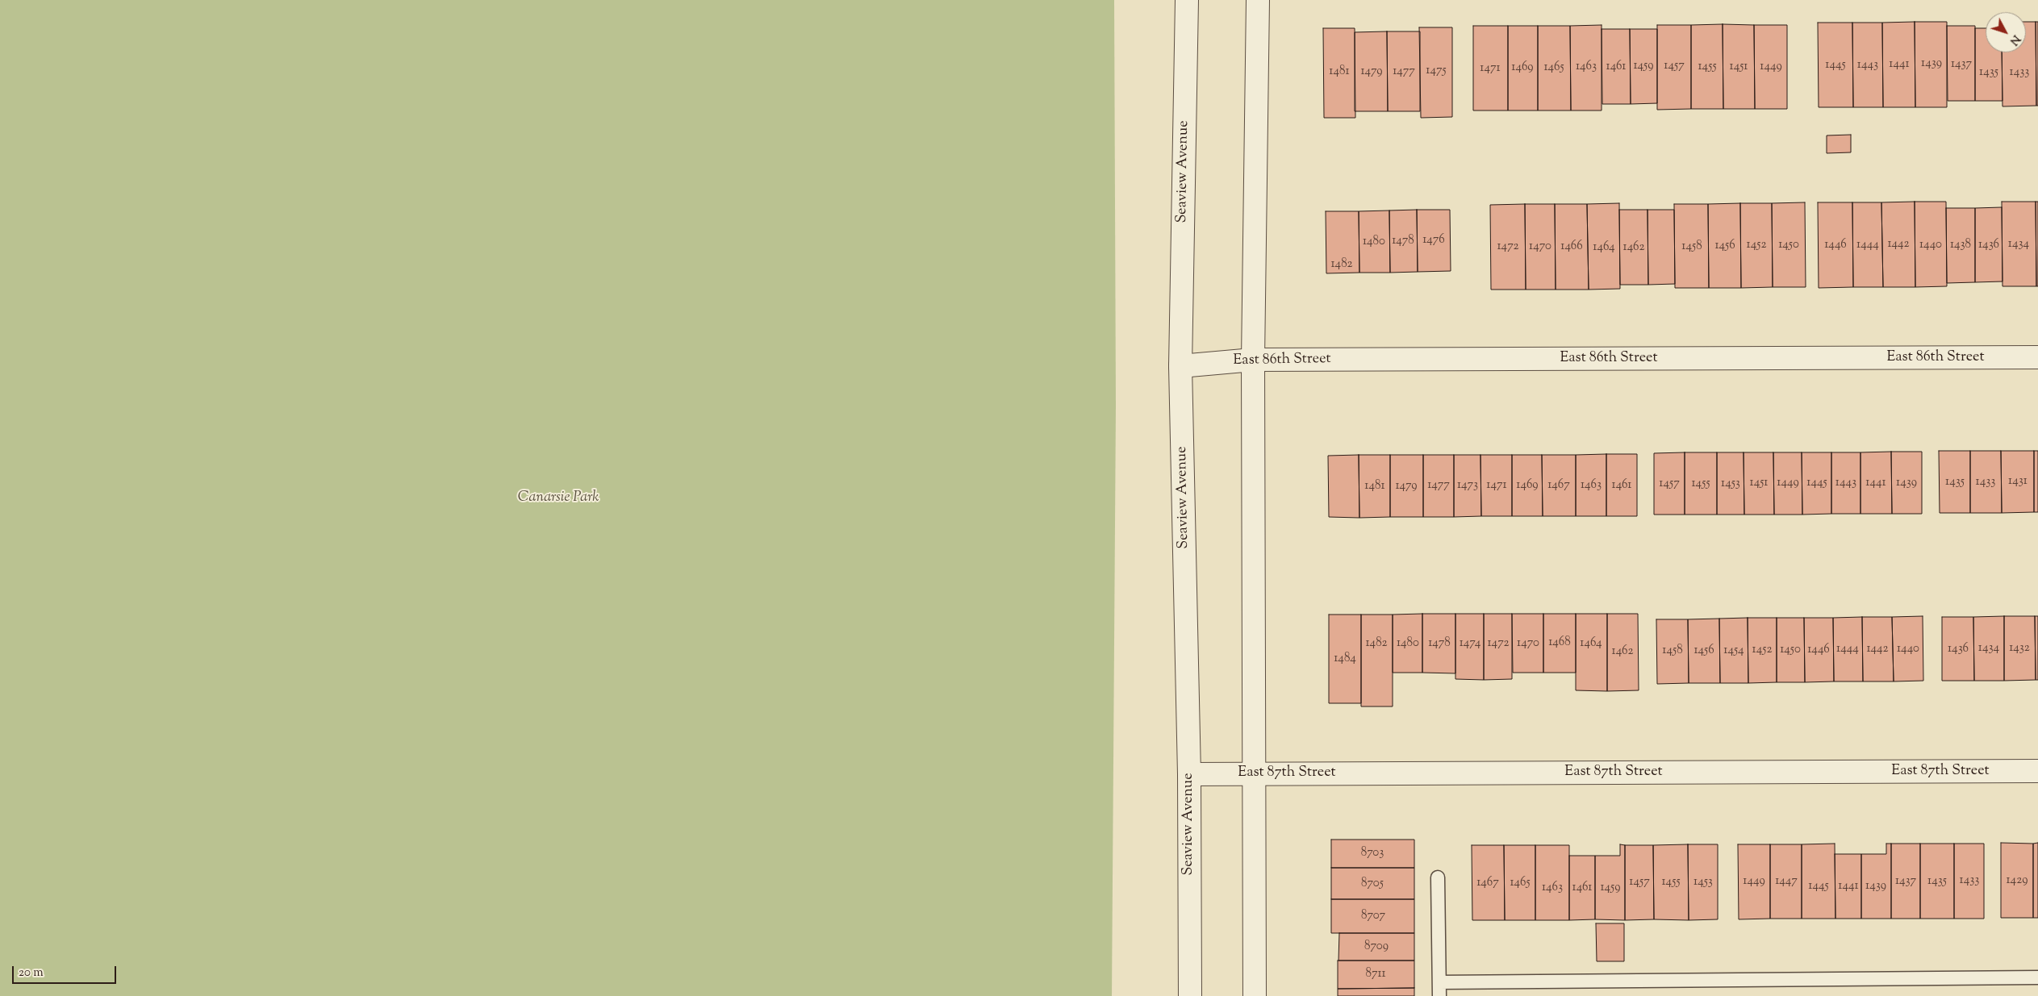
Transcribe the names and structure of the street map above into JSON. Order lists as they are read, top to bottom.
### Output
{
  "streets": {
    "street": ["Seaview Avenue", "East 86th Street", "East 87th Street"]
  },
  "crossings": [
    ["Seaview Avenue", "East 86th Street"],
    ["Seaview Avenue", "East 87th Street"]
  ],
  "parks": ["Canarsie Park"],
  "house_numbers": [
    "1439",
    "1441",
    "1437",
    "1445",
    "1443",
    "1459",
    "1457",
    "1463",
    "1461",
    "1455",
    "1451",
    "1449",
    "1469",
    "1465",
    "1471",
    "1475",
    "1481",
    "1479",
    "1477",
    "1435",
    "1433",
    "1476",
    "1478",
    "1480",
    "1442",
    "1434",
    "1452",
    "1450",
    "1446",
    "1444",
    "1440",
    "1438",
    "1436",
    "1456",
    "1472",
    "1470",
    "1466",
    "1458",
    "1464",
    "1462",
    "1482",
    "1431",
    "1435",
    "1433",
    "1451",
    "1449",
    "1445",
    "1443",
    "1441",
    "1439",
    "1457",
    "1455",
    "1453",
    "1477",
    "1473",
    "1471",
    "1469",
    "1467",
    "1463",
    "1461",
    "1481",
    "1479",
    "1468",
    "1482",
    "1480",
    "1478",
    "1474",
    "1472",
    "1470",
    "1464",
    "1434",
    "1432",
    "1444",
    "1442",
    "1440",
    "1436",
    "1452",
    "1450",
    "1446",
    "1458",
    "1456",
    "1454",
    "1462",
    "1484",
    "8703",
    "1433",
    "1429",
    "1449",
    "1447",
    "1437",
    "1435",
    "1457",
    "1455",
    "1453",
    "1467",
    "1465",
    "8705",
    "1445",
    "1441",
    "1439",
    "1463",
    "1461",
    "1459",
    "8707",
    "8709",
    "8711"
  ],
  "scale_bar": "20 m",
  "north": "bottom right"
}
